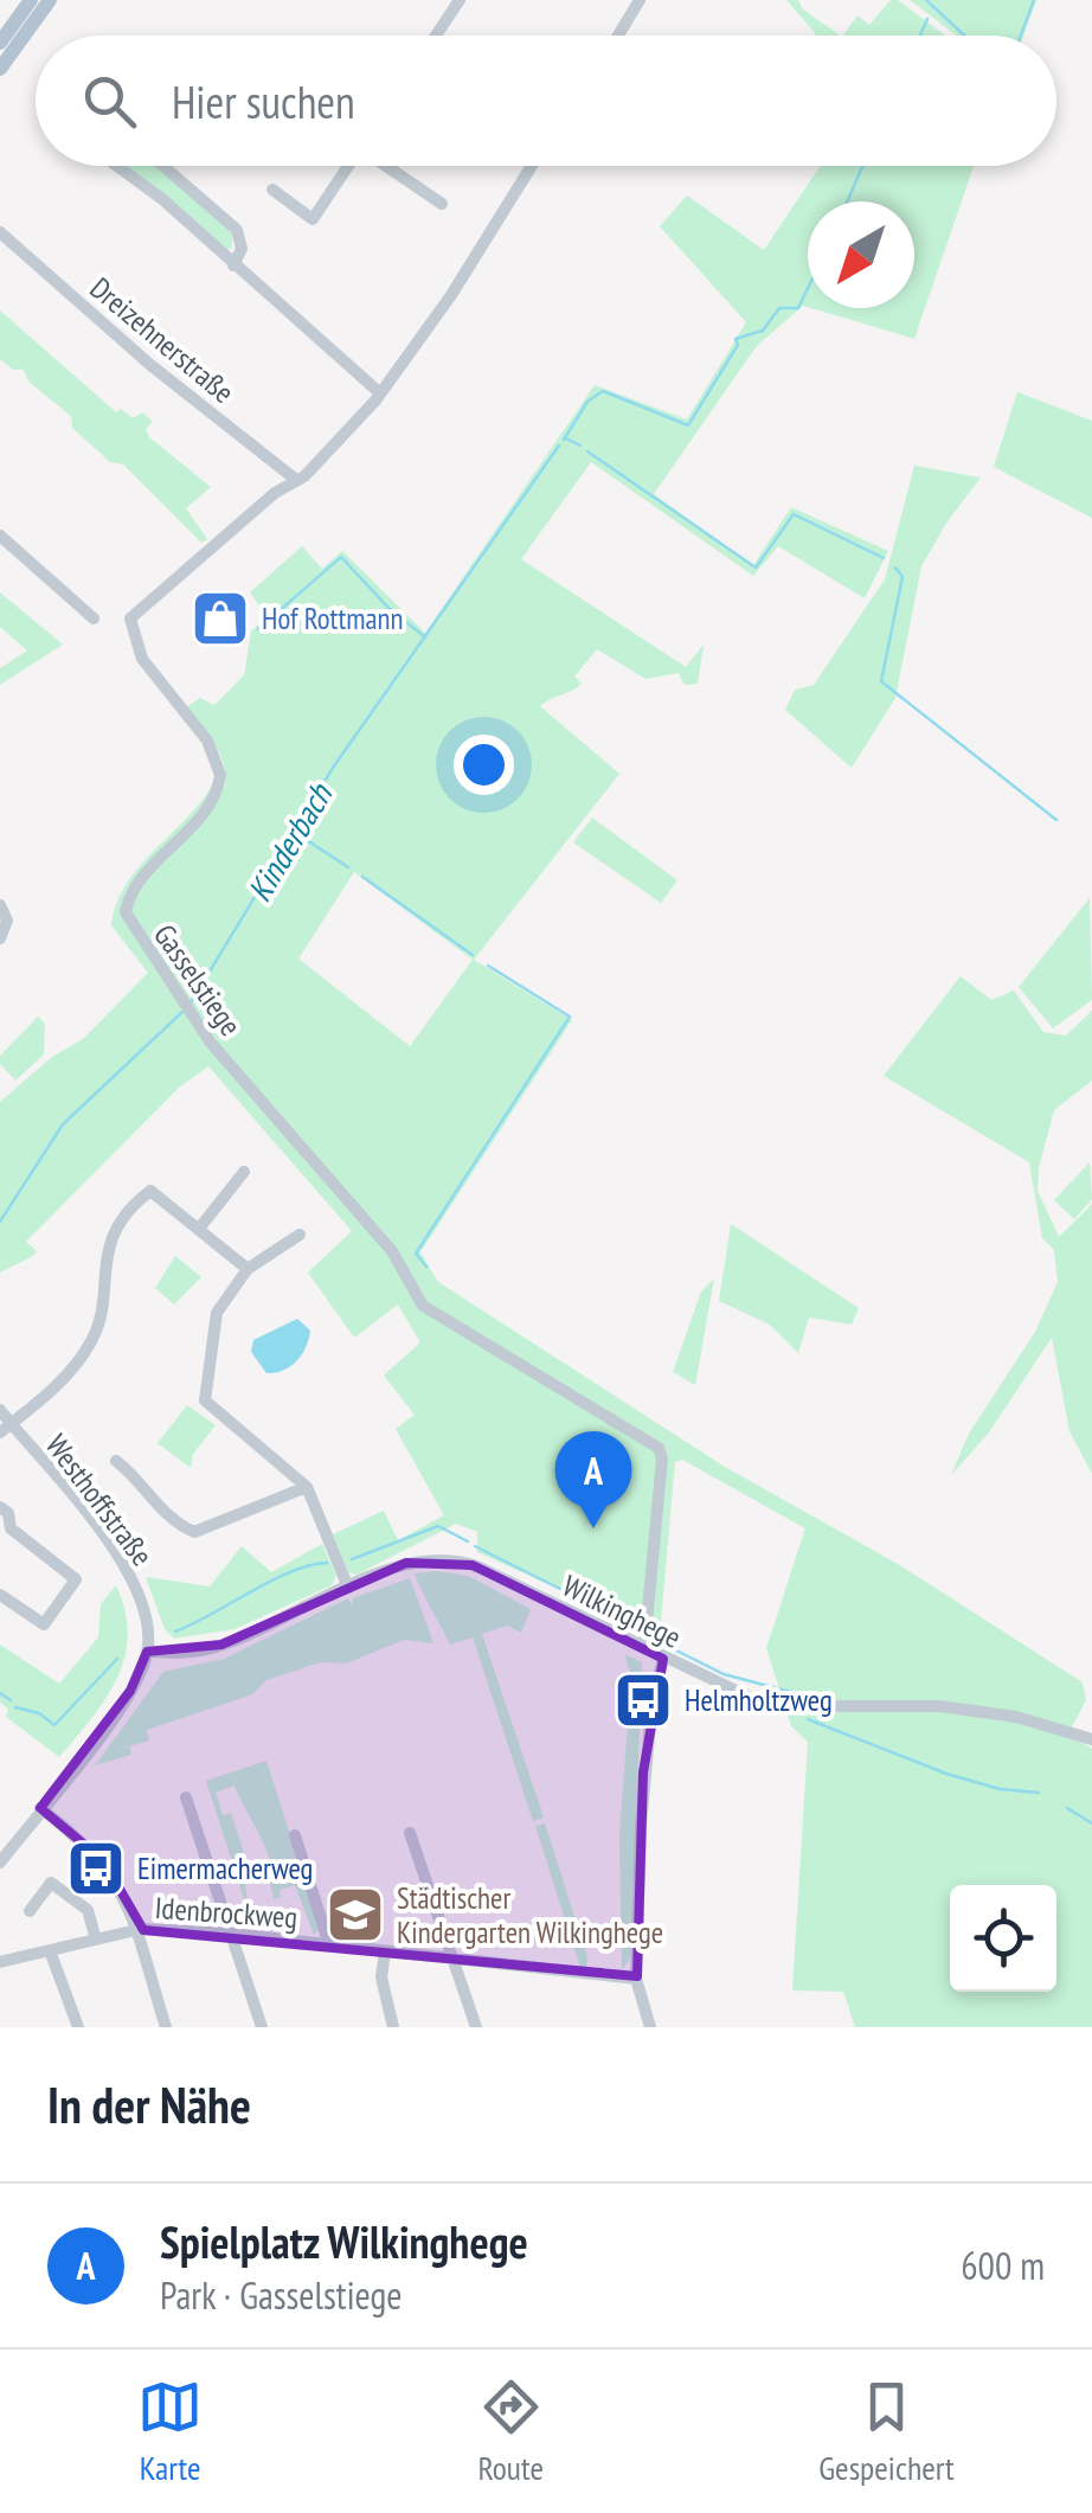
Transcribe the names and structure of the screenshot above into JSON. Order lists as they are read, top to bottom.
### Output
{
  "streets": {
    "street": [
      "Dreizehnerstraße",
      "Gasselstiege",
      "Westhoffstraße",
      "Wilkinghege",
      "Idenbrockweg"
    ]
  },
  "crossings": [
    ["Dreizehnerstraße", "Gasselstiege"],
    ["Gasselstiege", "Wilkinghege"],
    ["Westhoffstraße", "Wilkinghege"]
  ],
  "water": ["Kinderbach"],
  "places": {
    "shop": ["Hof Rottmann"],
    "bus stop": ["Helmholtzweg", "Eimermacherweg"],
    "school or university": ["Städtischer Kindergarten Wilkinghege"]
  },
  "north": "bottom left",
  "page": {
    "search": "Hier suchen",
    "pins": "A",
    "heading": "In der Nähe",
    "list": [
      {
        "mark": "A",
        "name": "Spielplatz Wilkinghege",
        "note": "Park · Gasselstiege",
        "value": "600 m"
      }
    ],
    "nav": ["Karte", "Route", "Gespeichert"]
  }
}
